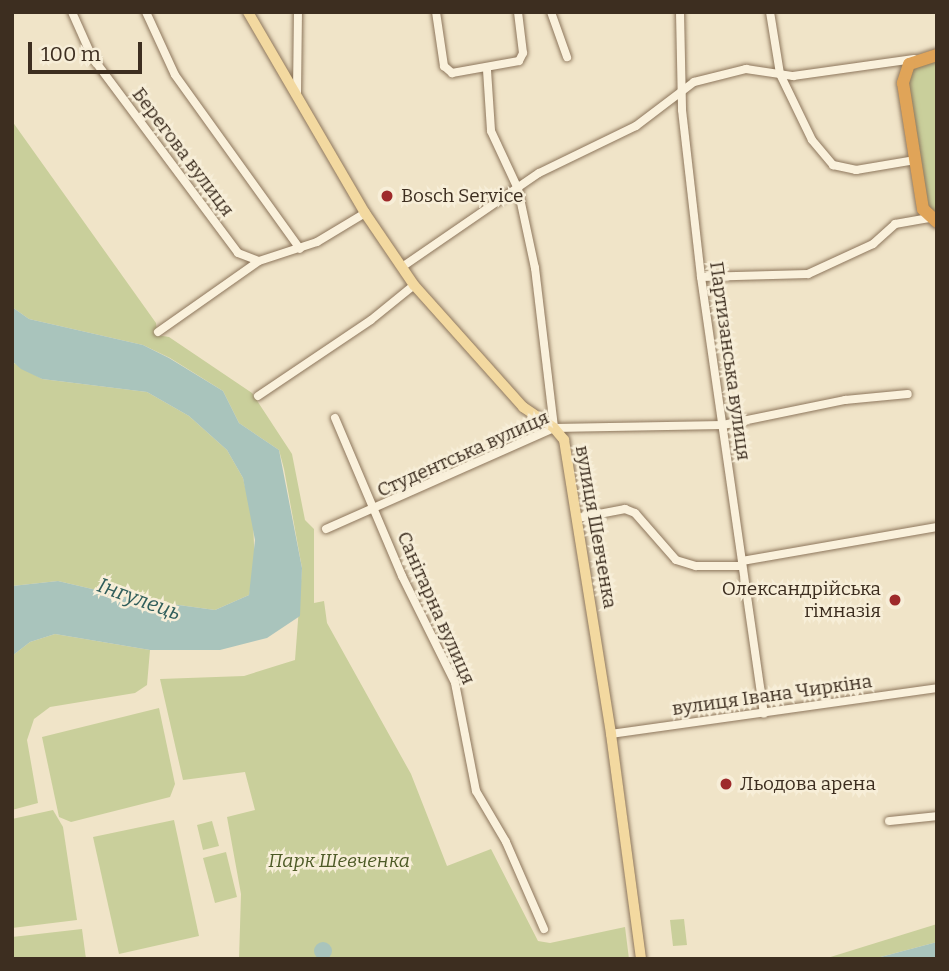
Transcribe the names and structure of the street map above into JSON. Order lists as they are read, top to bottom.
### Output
{
  "streets": {
    "main road": ["вулиця Шевченка"],
    "street": [
      "Берегова вулиця",
      "Партизанська вулиця",
      "Студентська вулиця",
      "Санітарна вулиця",
      "вулиця Івана Чиркіна"
    ]
  },
  "crossings": [
    ["Партизанська вулиця", "Студентська вулиця"],
    ["Партизанська вулиця", "вулиця Івана Чиркіна"],
    ["Студентська вулиця", "вулиця Шевченка"],
    ["Студентська вулиця", "Санітарна вулиця"],
    ["вулиця Шевченка", "вулиця Івана Чиркіна"]
  ],
  "water": ["Інгулець"],
  "parks": ["Парк Шевченка"],
  "places": ["Bosch Service", "Олександрійська гімназія", "Льодова арена"],
  "scale_bar": "100 m"
}
